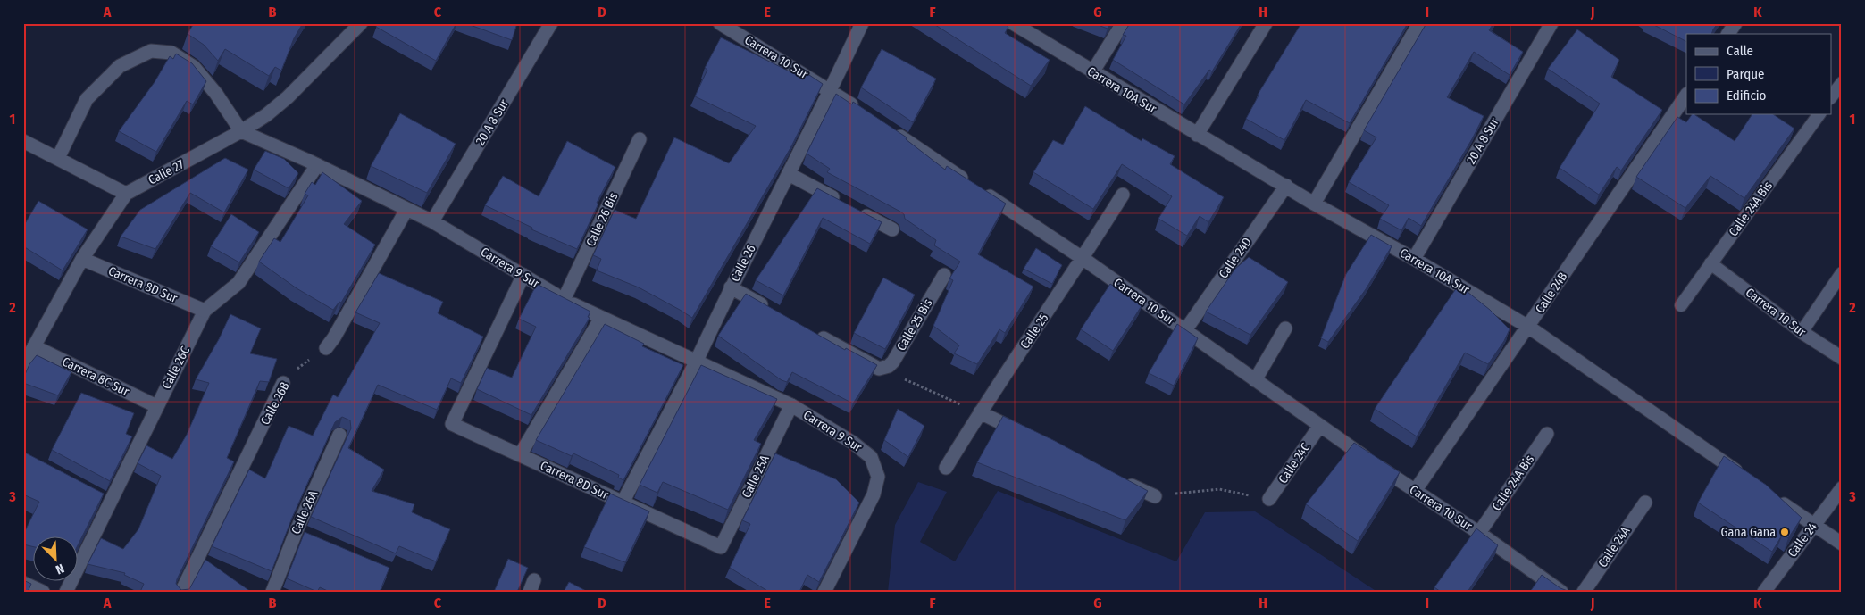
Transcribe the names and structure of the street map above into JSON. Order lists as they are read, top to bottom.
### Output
{
  "streets": {
    "street": [
      "Carrera 10 Sur",
      "Carrera 10A Sur",
      "20 A 8 Sur",
      "Calle 27",
      "Calle 24A Bis",
      "Calle 26 Bis",
      "Calle 24D",
      "Calle 26",
      "Carrera 9 Sur",
      "Carrera 8D Sur",
      "Calle 24B",
      "Calle 25 Bis",
      "Calle 25",
      "Calle 26C",
      "Carrera 8C Sur",
      "Calle 26B",
      "Calle 24C",
      "Calle 25A",
      "Calle 26A",
      "Calle 24",
      "Calle 24A"
    ]
  },
  "crossings": [
    ["Carrera 10 Sur", "Calle 24A Bis"],
    ["Carrera 10 Sur", "Calle 24D"],
    ["Carrera 10 Sur", "Calle 26"],
    ["Carrera 10 Sur", "Calle 24B"],
    ["Carrera 10 Sur", "Calle 25"],
    ["Carrera 10 Sur", "Calle 24C"],
    ["Carrera 10A Sur", "20 A 8 Sur"],
    ["Carrera 10A Sur", "Calle 24D"],
    ["Carrera 10A Sur", "Calle 24B"],
    ["20 A 8 Sur", "Carrera 9 Sur"],
    ["Calle 27", "Carrera 9 Sur"],
    ["Calle 27", "Carrera 8D Sur"],
    ["Calle 27", "Carrera 8C Sur"],
    ["Calle 26 Bis", "Carrera 9 Sur"],
    ["Calle 26", "Carrera 9 Sur"],
    ["Calle 26", "Carrera 8D Sur"],
    ["Carrera 9 Sur", "Carrera 8D Sur"],
    ["Carrera 9 Sur", "Calle 26C"],
    ["Carrera 9 Sur", "Calle 25A"],
    ["Carrera 8D Sur", "Calle 26C"],
    ["Carrera 8D Sur", "Calle 25A"],
    ["Calle 26C", "Carrera 8C Sur"]
  ],
  "places": ["Gana Gana"],
  "legend": ["Calle", "Parque", "Edificio"],
  "north": "bottom right",
  "grid": {
    "columns": [
      "A",
      "B",
      "C",
      "D",
      "E",
      "F",
      "G",
      "H",
      "I",
      "J",
      "K"
    ],
    "rows": ["1", "2", "3"]
  }
}
